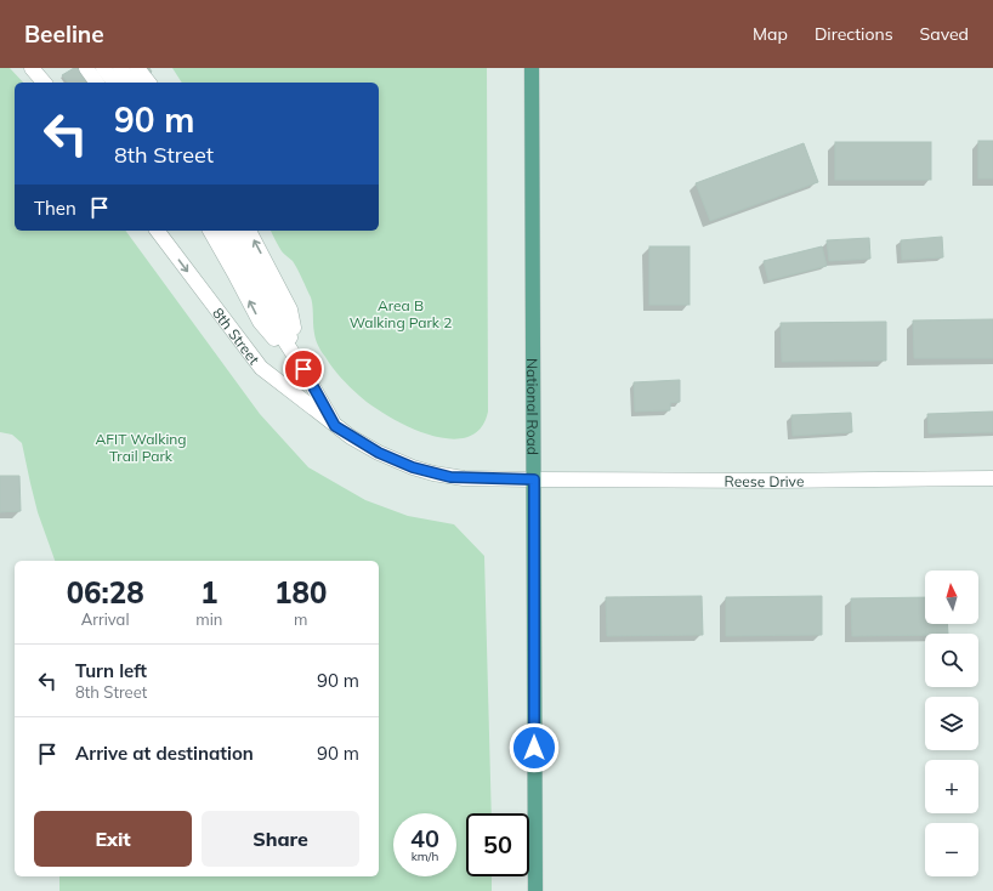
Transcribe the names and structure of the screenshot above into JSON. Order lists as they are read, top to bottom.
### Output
{
  "streets": {
    "main road": ["National Road"],
    "street": ["8th Street", "Reese Drive"]
  },
  "crossings": [
    ["8th Street", "National Road"],
    ["8th Street", "Reese Drive"],
    ["National Road", "Reese Drive"]
  ],
  "parks": ["Area B Walking Park 2", "AFIT Walking Trail Park"],
  "north": "top",
  "page": {
    "header": "Beeline",
    "nav": ["Map", "Directions", "Saved"],
    "turn": ["90 m", "8th Street"],
    "then": "Then",
    "eta": [
      "06:28",
      "Arrival",
      "1",
      "min",
      "180",
      "m"
    ],
    "map_buttons": ["+", "−"],
    "list": [
      {
        "name": "Turn left",
        "note": "8th Street",
        "value": "90 m"
      },
      {
        "name": "Arrive at destination",
        "value": "90 m"
      }
    ],
    "buttons": ["Exit", "Share"],
    "speed": "40 km/h",
    "limit": "50"
  }
}
